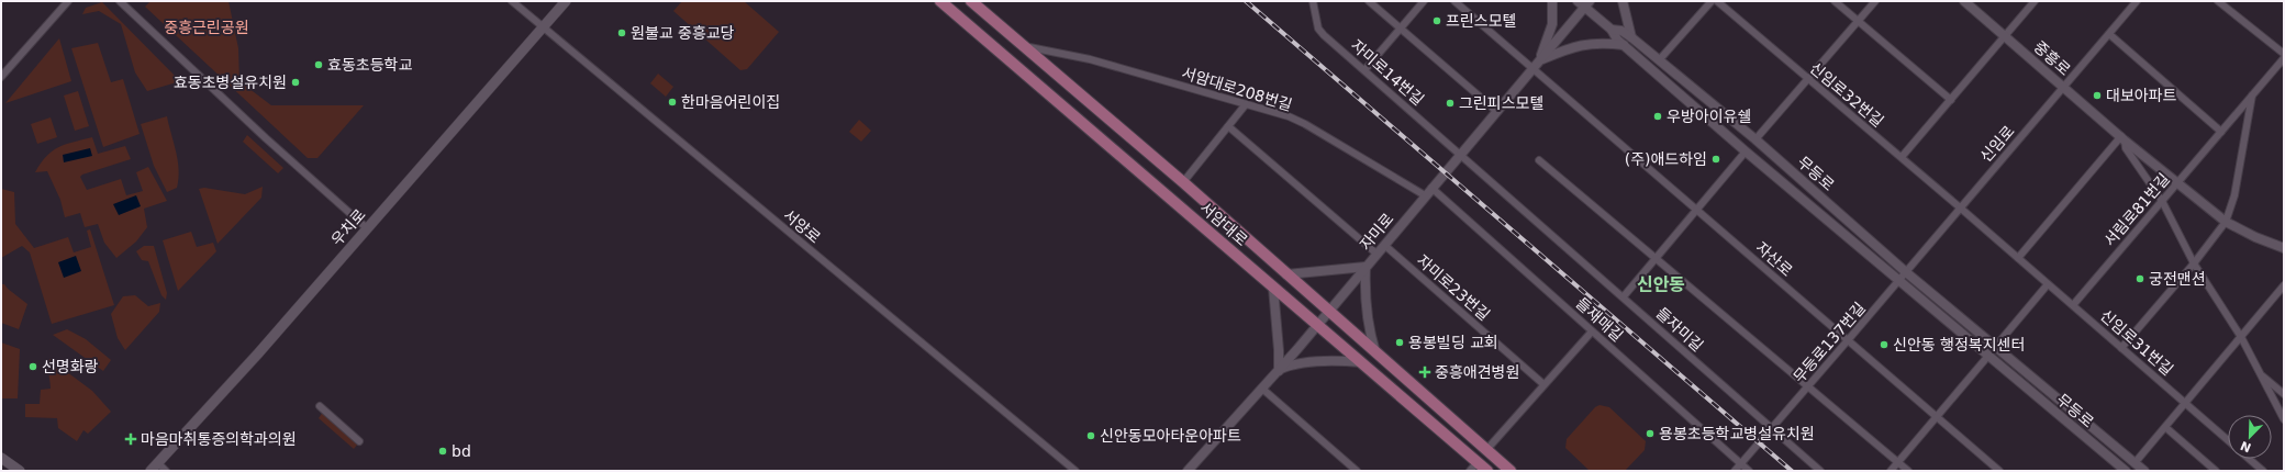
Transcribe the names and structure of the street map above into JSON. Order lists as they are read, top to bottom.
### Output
{
  "streets": {
    "main road": ["서암대로", "우치로"],
    "street": [
      "중흥로",
      "자미로14번길",
      "서암대로208번길",
      "신임로32번길",
      "신임로",
      "무등로",
      "서림로81번길",
      "서양로",
      "자미로",
      "자산로",
      "자미로23번길",
      "들재매길",
      "들자미길",
      "무등로137번길",
      "신임로31번길"
    ]
  },
  "crossings": [
    ["중흥로", "신임로"],
    ["중흥로", "서림로81번길"],
    ["자미로14번길", "자미로"],
    ["자미로14번길", "들자미길"],
    ["서암대로208번길", "서암대로"],
    ["서암대로208번길", "자미로"],
    ["신임로32번길", "신임로"],
    ["신임로32번길", "신임로31번길"],
    ["신임로", "무등로"],
    ["신임로", "무등로137번길"],
    ["신임로", "신임로31번길"],
    ["무등로", "자미로"],
    ["무등로", "무등로137번길"],
    ["서림로81번길", "신임로31번길"],
    ["서암대로", "자미로"],
    ["서양로", "우치로"],
    ["자미로", "자산로"],
    ["자미로", "자미로23번길"],
    ["자미로", "들재매길"],
    ["자미로", "들자미길"],
    ["자산로", "무등로137번길"],
    ["들재매길", "무등로137번길"],
    ["들자미길", "무등로137번길"]
  ],
  "districts": ["신안동"],
  "parks": ["중흥근린공원"],
  "places": {
    "other": [
      "프린스모텔",
      "원불교 중흥교당",
      "효동초등학교",
      "효동초병설유치원",
      "대보아파트",
      "한마음어린이집",
      "그린피스모텔",
      "우방아이유쉘",
      "(주)애드하임",
      "궁전맨션",
      "용봉빌딩 교회",
      "신안동 행정복지센터",
      "선명화랑",
      "용봉초등학교병설유치원",
      "신안동모아타운아파트",
      "bd"
    ],
    "health": ["중흥애견병원", "마음마취통증의학과의원"]
  },
  "north": "bottom left"
}
